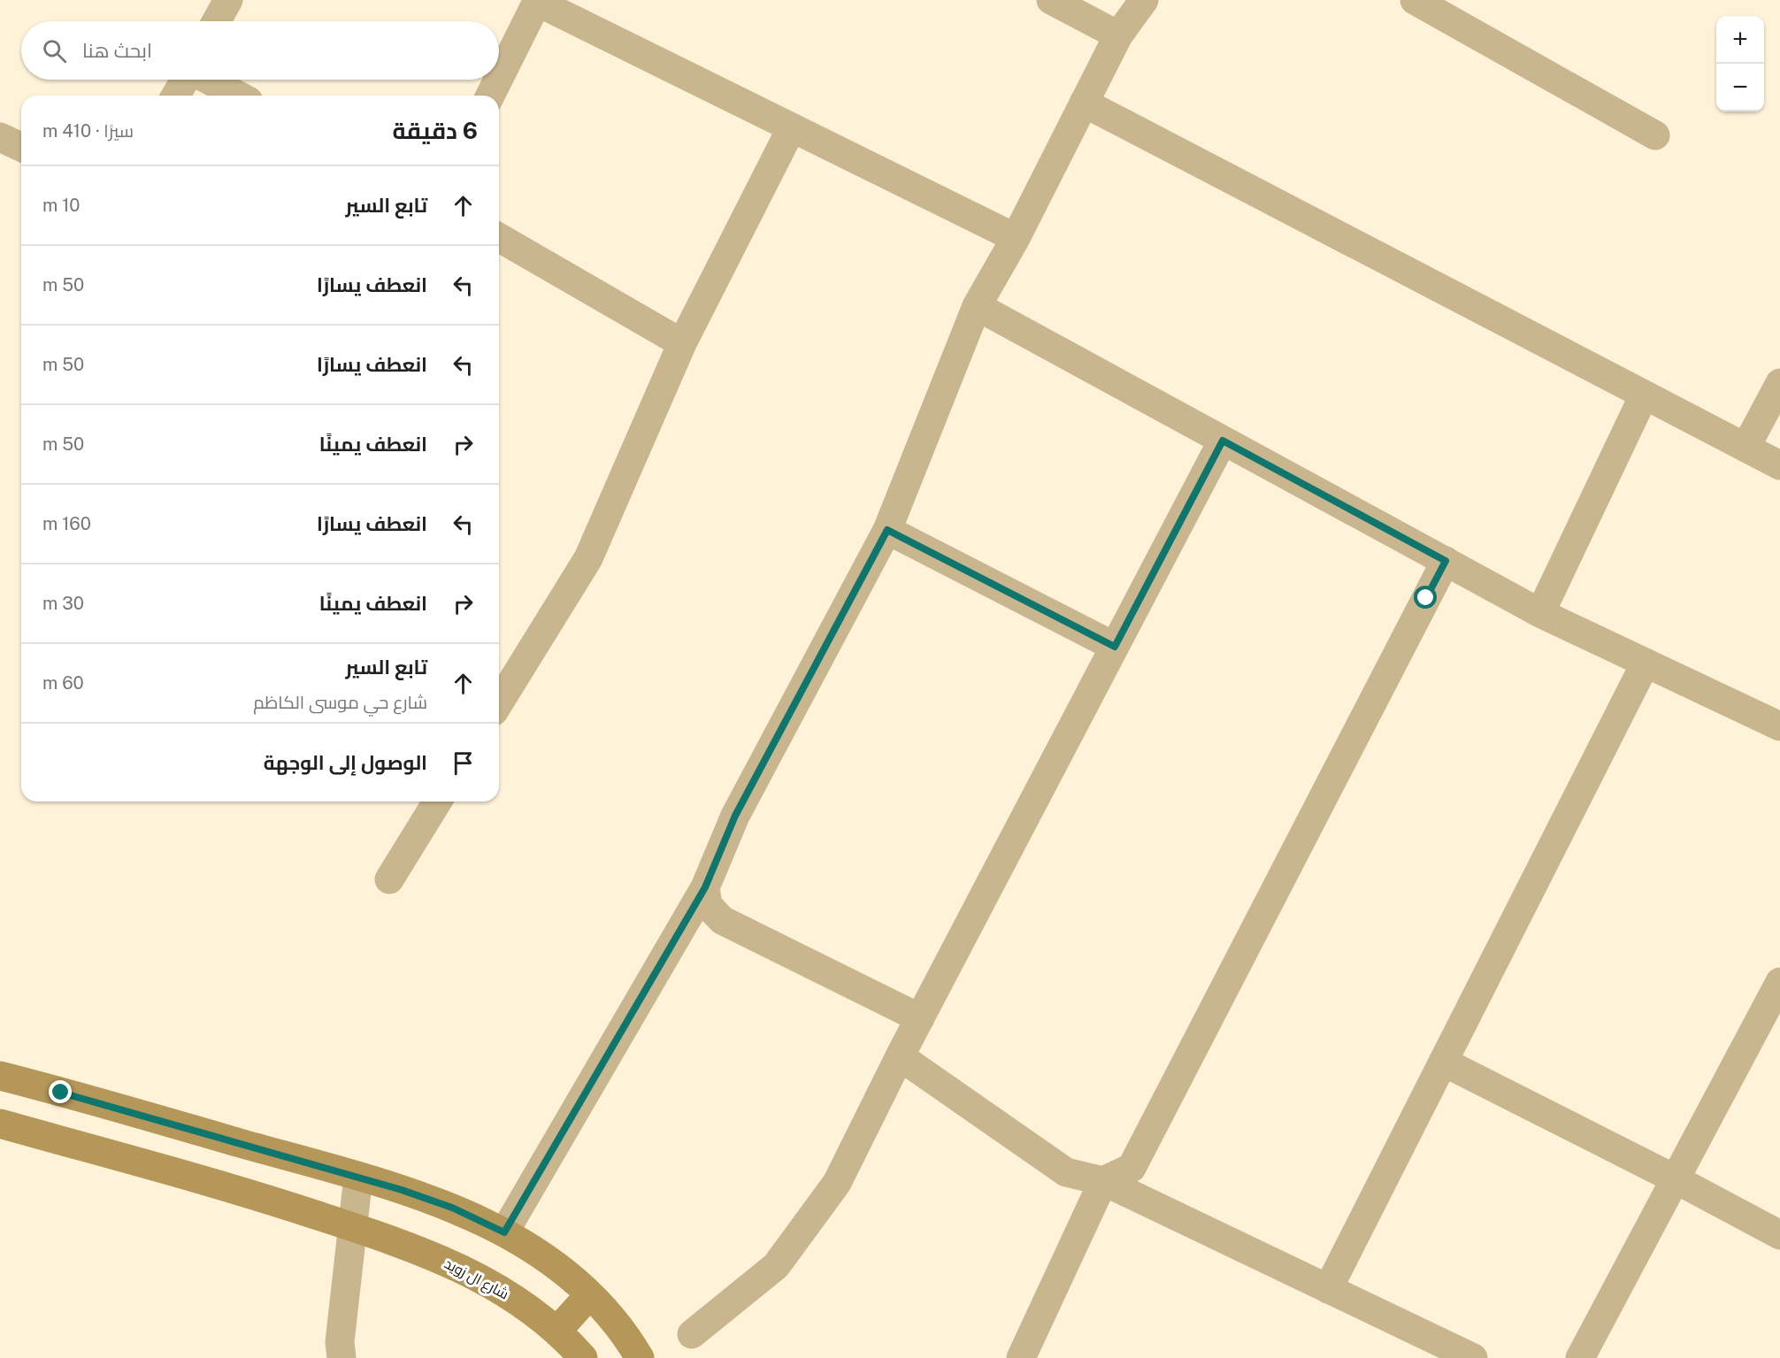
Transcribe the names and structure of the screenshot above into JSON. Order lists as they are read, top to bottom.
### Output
{
  "streets": {
    "main road": ["شارع ال زويد"]
  },
  "page": {
    "map_buttons": ["+", "−"],
    "search": "ابحث هنا",
    "heading": ["6 دقيقة", "سيرًا · 410 m"],
    "list": [
      ["تابع السير", "10 m"],
      ["انعطف يسارًا", "50 m"],
      ["انعطف يسارًا", "50 m"],
      ["انعطف يمينًا", "50 m"],
      ["انعطف يسارًا", "160 m"],
      ["انعطف يمينًا", "30 m"],
      ["تابع السير", "شارع حي موسى الكاظم", "60 m"],
      "الوصول إلى الوجهة"
    ]
  }
}
